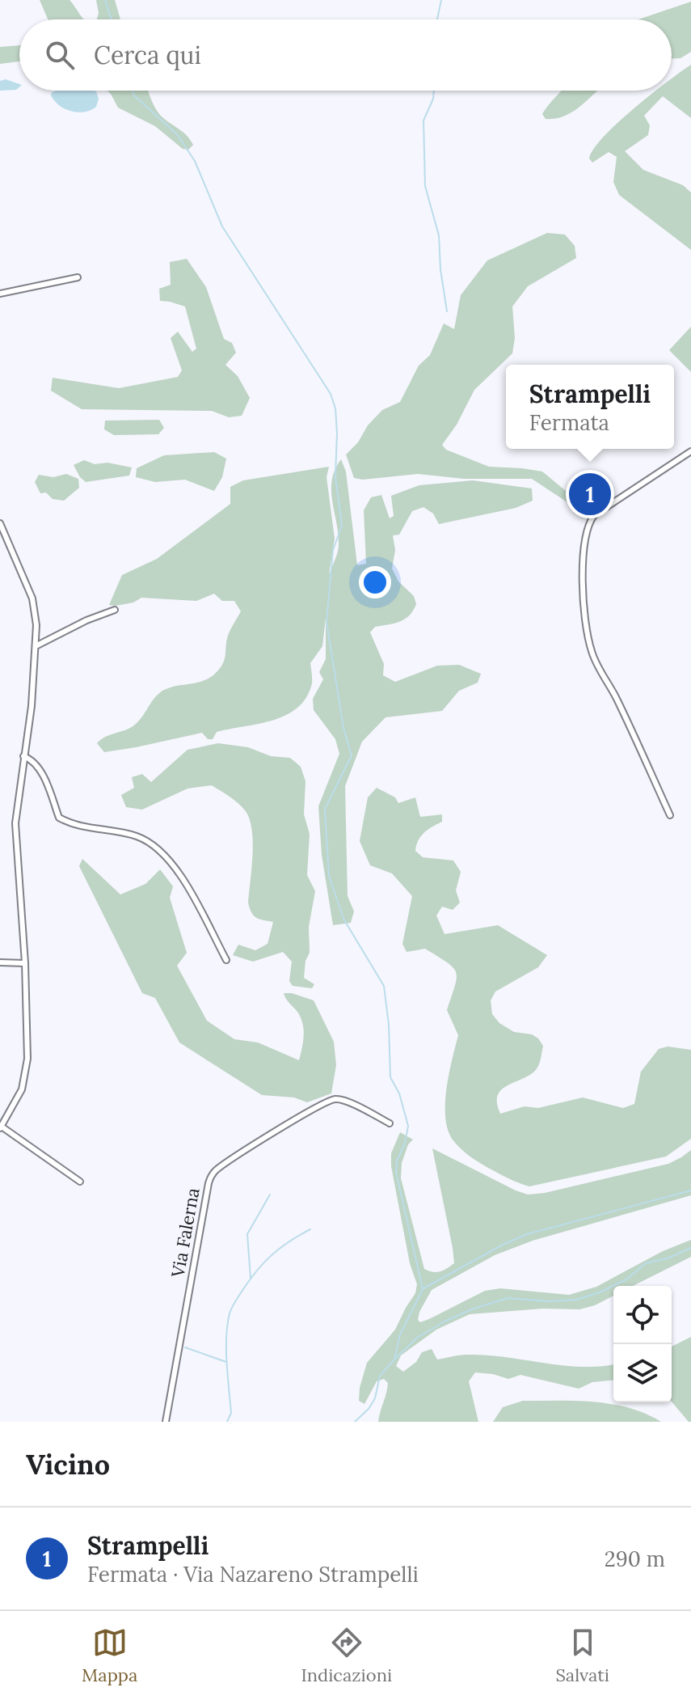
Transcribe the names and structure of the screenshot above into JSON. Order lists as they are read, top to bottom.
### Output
{
  "streets": {
    "street": ["Via Falerna"]
  },
  "page": {
    "search": "Cerca qui",
    "popup": ["Strampelli", "Fermata"],
    "pins": "1",
    "heading": "Vicino",
    "list": [
      {
        "mark": "1",
        "name": "Strampelli",
        "note": "Fermata · Via Nazareno Strampelli",
        "value": "290 m"
      }
    ],
    "nav": ["Mappa", "Indicazioni", "Salvati"]
  }
}
